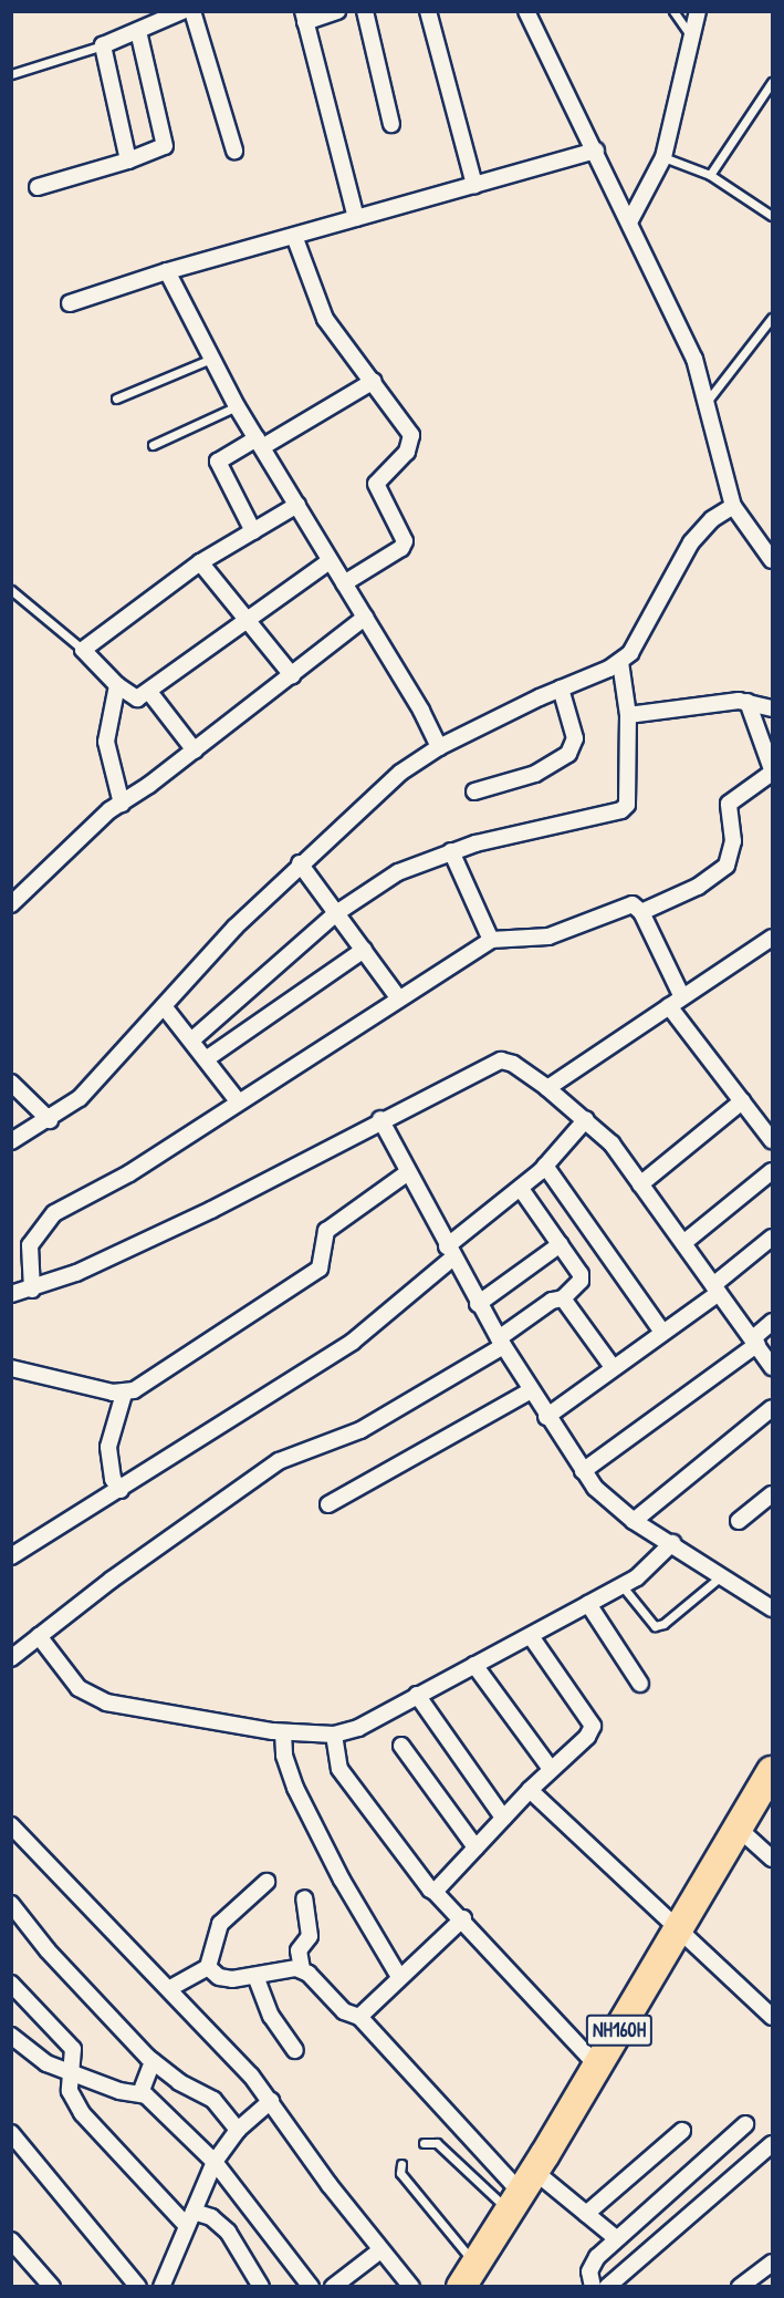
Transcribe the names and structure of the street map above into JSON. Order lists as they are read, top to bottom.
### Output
{
  "streets": {
    "highway": ["NH160H"]
  }
}
